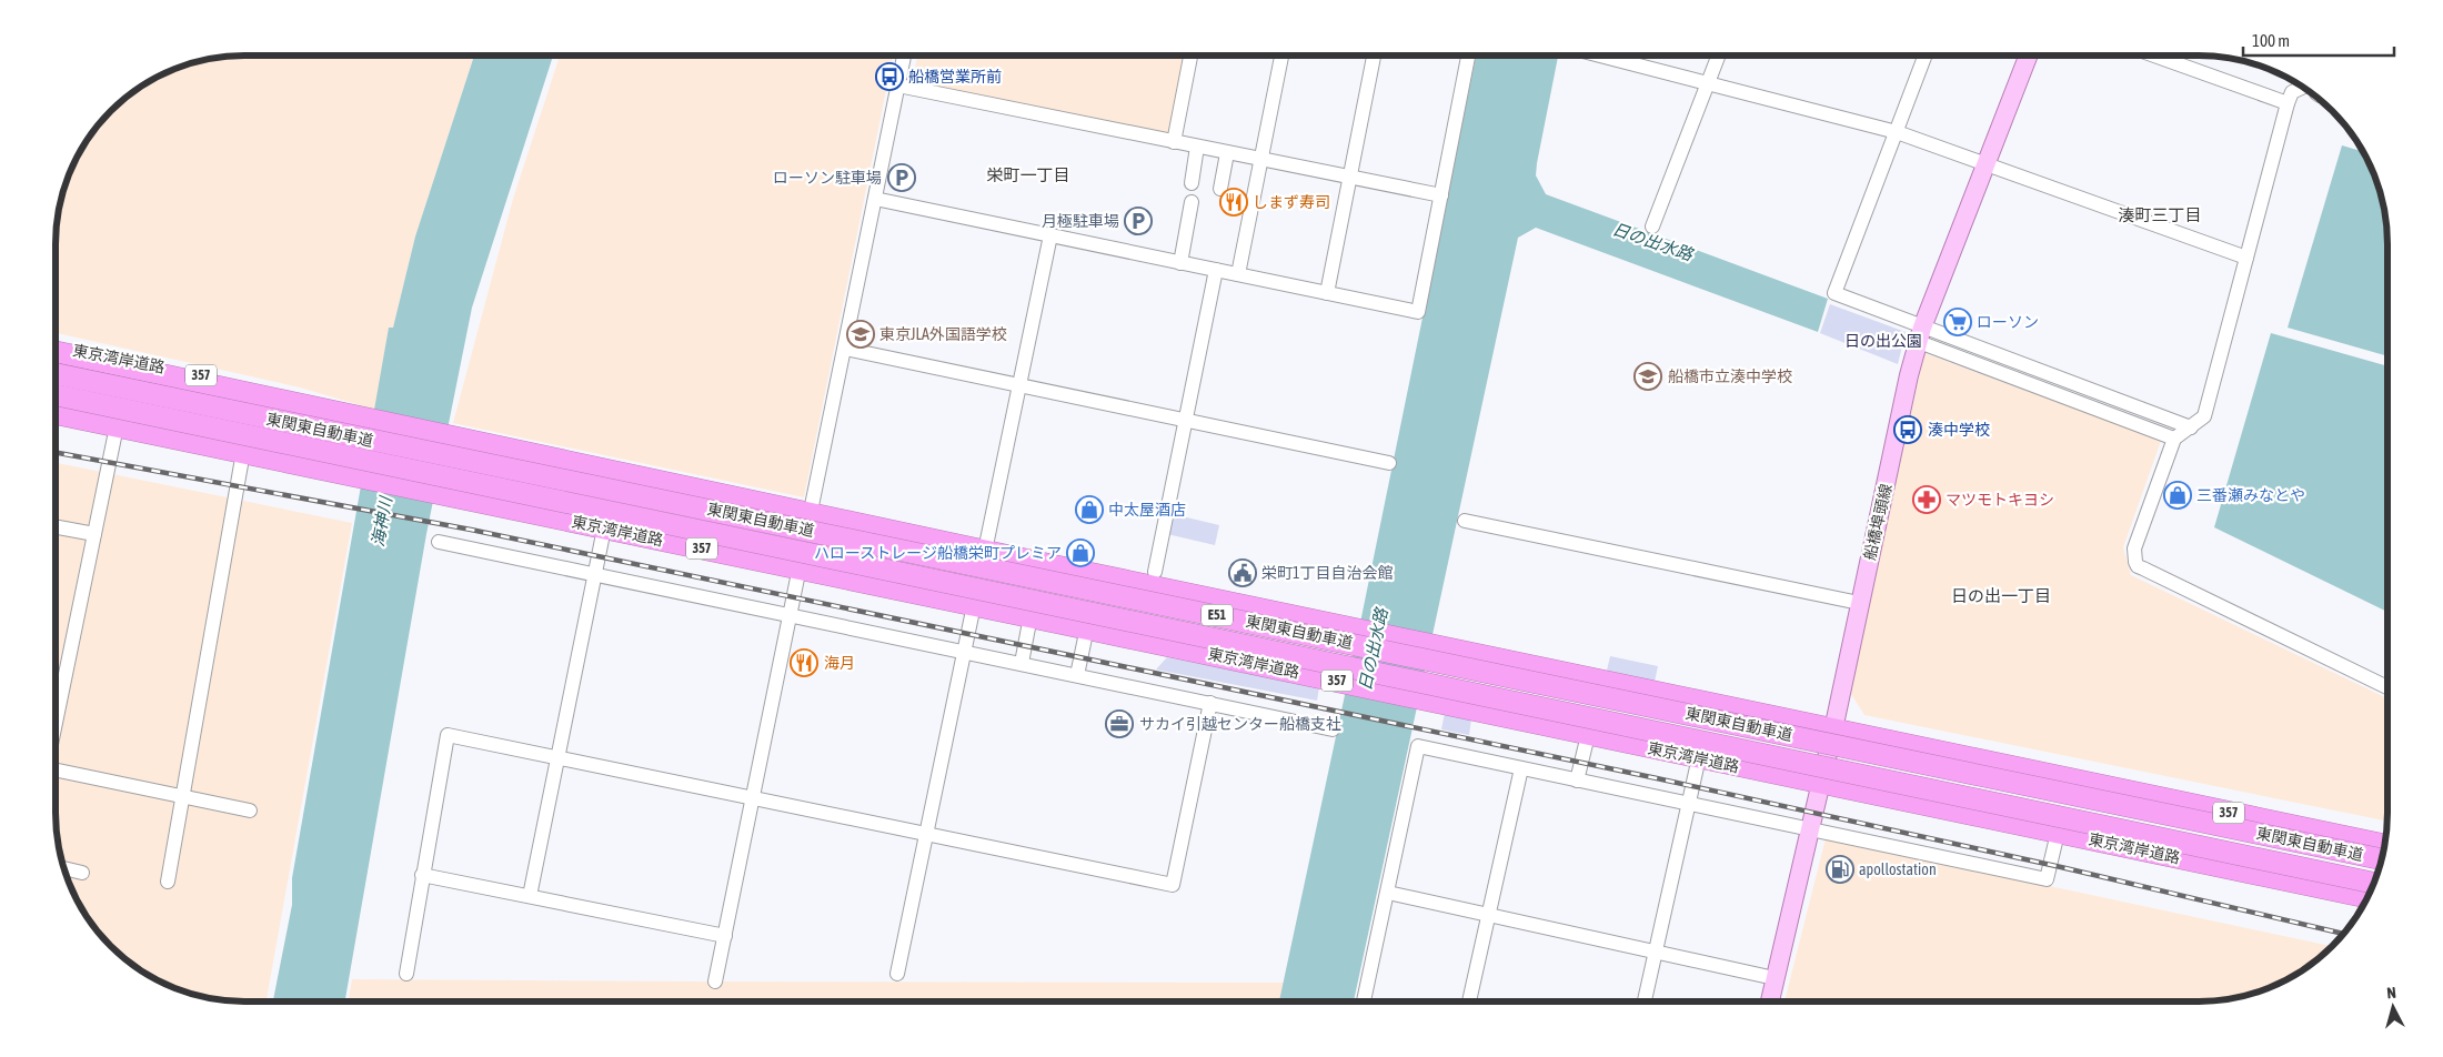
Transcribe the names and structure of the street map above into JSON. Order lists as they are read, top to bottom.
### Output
{
  "streets": {
    "highway": [
      "東京湾岸道路",
      "357",
      "東関東自動車道",
      "E51"
    ],
    "main road": ["船橋埠頭線"]
  },
  "crossings": [
    ["東京湾岸道路", "船橋埠頭線"]
  ],
  "districts": ["栄町一丁目", "湊町三丁目", "日の出一丁目"],
  "water": ["日の出水路", "海神川"],
  "parks": ["日の出公園"],
  "places": {
    "bus stop": ["船橋営業所前", "湊中学校"],
    "parking": ["ローソン駐車場", "月極駐車場"],
    "restaurant": ["しまず寿司", "海月"],
    "supermarket": ["ローソン"],
    "school or university": ["東京JLA外国語学校", "船橋市立湊中学校"],
    "shop": ["三番瀬みなとや", "中太屋酒店", "ハローストレージ船橋栄町プレミア"],
    "pharmacy": ["マツモトキヨシ"],
    "public building": ["栄町1丁目自治会館"],
    "office": ["サカイ引越センター船橋支社"],
    "fuel station": ["apollostation"]
  },
  "scale_bar": "100 m",
  "north": "top"
}
